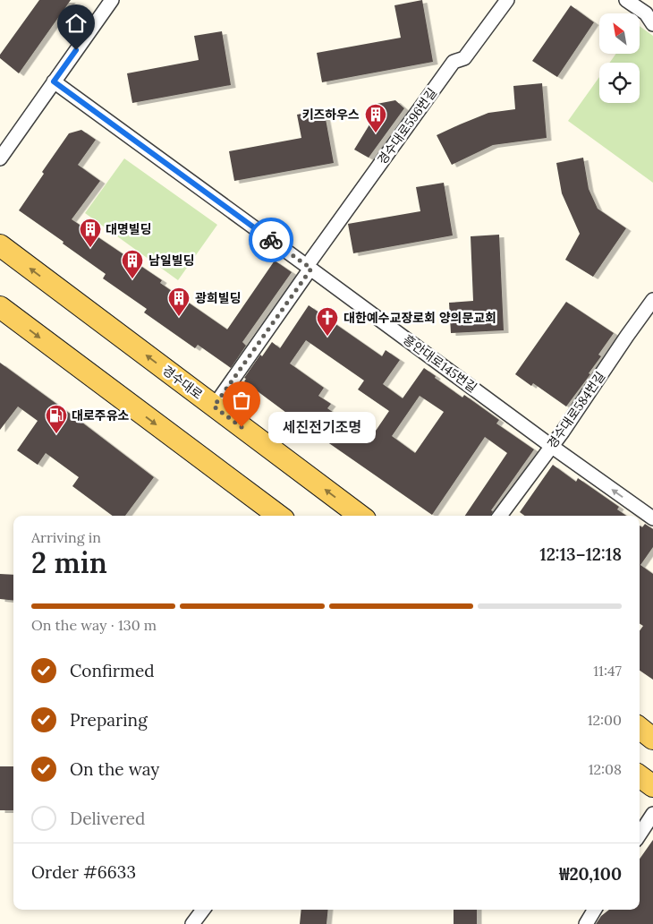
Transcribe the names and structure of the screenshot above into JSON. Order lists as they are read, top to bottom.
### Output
{
  "streets": {
    "main road": ["경수대로"],
    "street": ["경수대로596번길", "흥안대로145번길", "경수대로584번길"]
  },
  "crossings": [
    ["경수대로596번길", "흥안대로145번길"],
    ["경수대로596번길", "경수대로"],
    ["흥안대로145번길", "경수대로584번길"]
  ],
  "places": {
    "building": [
      "키즈하우스",
      "대명빌딩",
      "남일빌딩",
      "광희빌딩"
    ],
    "church": ["대한예수교장로회 양의문교회"],
    "other": ["세진전기조명"],
    "fuel station": ["대로주유소"]
  },
  "north": "top left",
  "page": {
    "bubble": "세진전기조명",
    "heading": ["2 min", "Arriving in", "12:13–12:18"],
    "panel": ["Order #6633", "₩20,100"],
    "bar": "On the way · 130 m",
    "list": [
      ["Confirmed", "11:47"],
      ["Preparing", "12:00"],
      ["On the way", "12:08"],
      "Delivered"
    ]
  }
}
